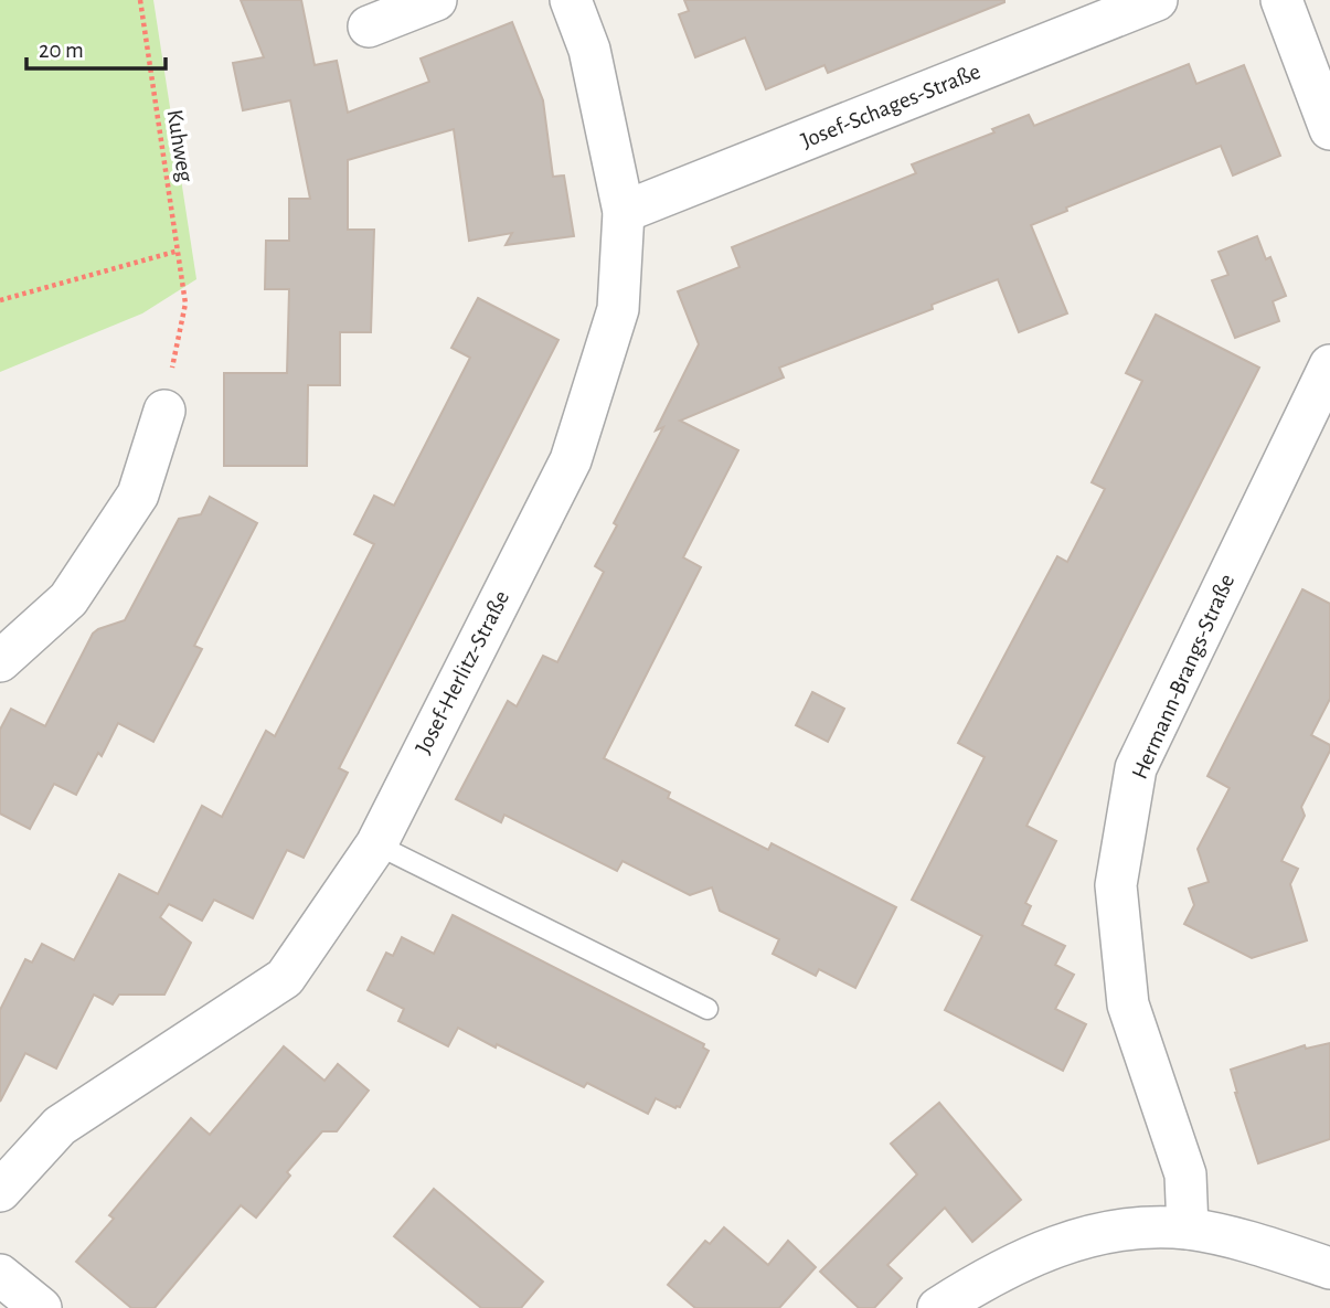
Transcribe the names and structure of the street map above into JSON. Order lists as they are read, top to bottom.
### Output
{
  "streets": {
    "street": ["Josef-Schages-Straße", "Josef-Herlitz-Straße", "Hermann-Brangs-Straße"],
    "path": ["Kuhweg"]
  },
  "crossings": [
    ["Josef-Schages-Straße", "Josef-Herlitz-Straße"]
  ],
  "scale_bar": "20 m"
}
